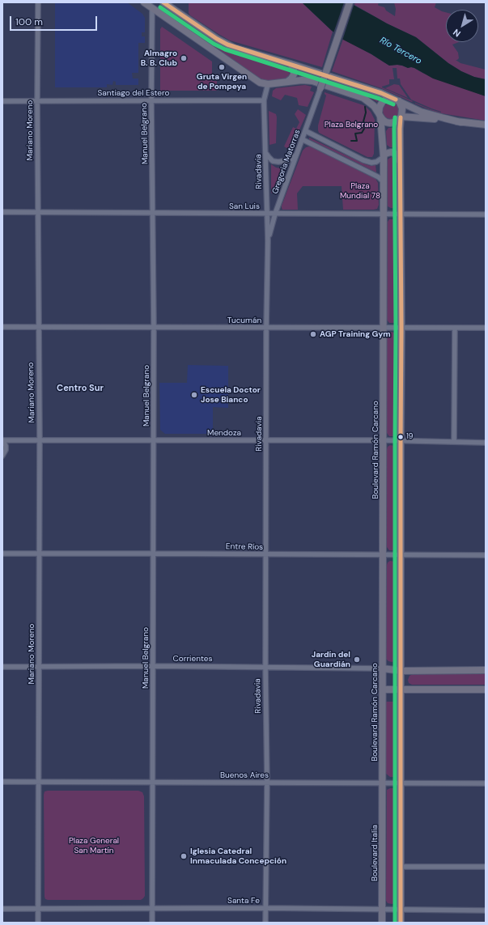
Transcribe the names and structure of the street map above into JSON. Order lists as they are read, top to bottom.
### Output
{
  "streets": {
    "main road": ["Boulevard Ramón Carcano", "Boulevard Italia"],
    "street": [
      "Santiago del Estero",
      "Mariano Moreno",
      "Manuel Belgrano",
      "Gregoria Matorras",
      "Rivadavia",
      "San Luis",
      "Tucumán",
      "Mendoza",
      "Entre Ríos",
      "Corrientes",
      "Buenos Aires",
      "Santa Fe"
    ]
  },
  "crossings": [
    ["Santiago del Estero", "Mariano Moreno"],
    ["Santiago del Estero", "Manuel Belgrano"],
    ["Santiago del Estero", "Rivadavia"],
    ["Mariano Moreno", "San Luis"],
    ["Mariano Moreno", "Tucumán"],
    ["Mariano Moreno", "Mendoza"],
    ["Mariano Moreno", "Entre Ríos"],
    ["Mariano Moreno", "Corrientes"],
    ["Mariano Moreno", "Buenos Aires"],
    ["Mariano Moreno", "Santa Fe"],
    ["Manuel Belgrano", "San Luis"],
    ["Manuel Belgrano", "Tucumán"],
    ["Manuel Belgrano", "Mendoza"],
    ["Manuel Belgrano", "Entre Ríos"],
    ["Manuel Belgrano", "Corrientes"],
    ["Manuel Belgrano", "Buenos Aires"],
    ["Manuel Belgrano", "Santa Fe"],
    ["Gregoria Matorras", "Rivadavia"],
    ["Gregoria Matorras", "San Luis"],
    ["Rivadavia", "San Luis"],
    ["Rivadavia", "Tucumán"],
    ["Rivadavia", "Mendoza"],
    ["Rivadavia", "Entre Ríos"],
    ["Rivadavia", "Corrientes"],
    ["Rivadavia", "Buenos Aires"],
    ["Rivadavia", "Santa Fe"],
    ["San Luis", "Boulevard Ramón Carcano"],
    ["Tucumán", "Boulevard Ramón Carcano"],
    ["Mendoza", "Boulevard Ramón Carcano"],
    ["Boulevard Ramón Carcano", "Entre Ríos"],
    ["Boulevard Ramón Carcano", "Corrientes"],
    ["Boulevard Ramón Carcano", "Buenos Aires"],
    ["Boulevard Ramón Carcano", "Boulevard Italia"],
    ["Buenos Aires", "Boulevard Italia"],
    ["Boulevard Italia", "Santa Fe"]
  ],
  "districts": ["Centro Sur"],
  "water": ["Río Tercero"],
  "parks": ["Plaza Belgrano", "Plaza Mundial 78", "Plaza General San Martín"],
  "places": [
    "Almagro B. B. Club",
    "Gruta Virgen de Pompeya",
    "AGP Training Gym",
    "Escuela Doctor Jose Bianco",
    "19",
    "Jardín del Guardián",
    "Iglesia Catedral Inmaculada Concepción"
  ],
  "scale_bar": "100 m",
  "north": "bottom left"
}
